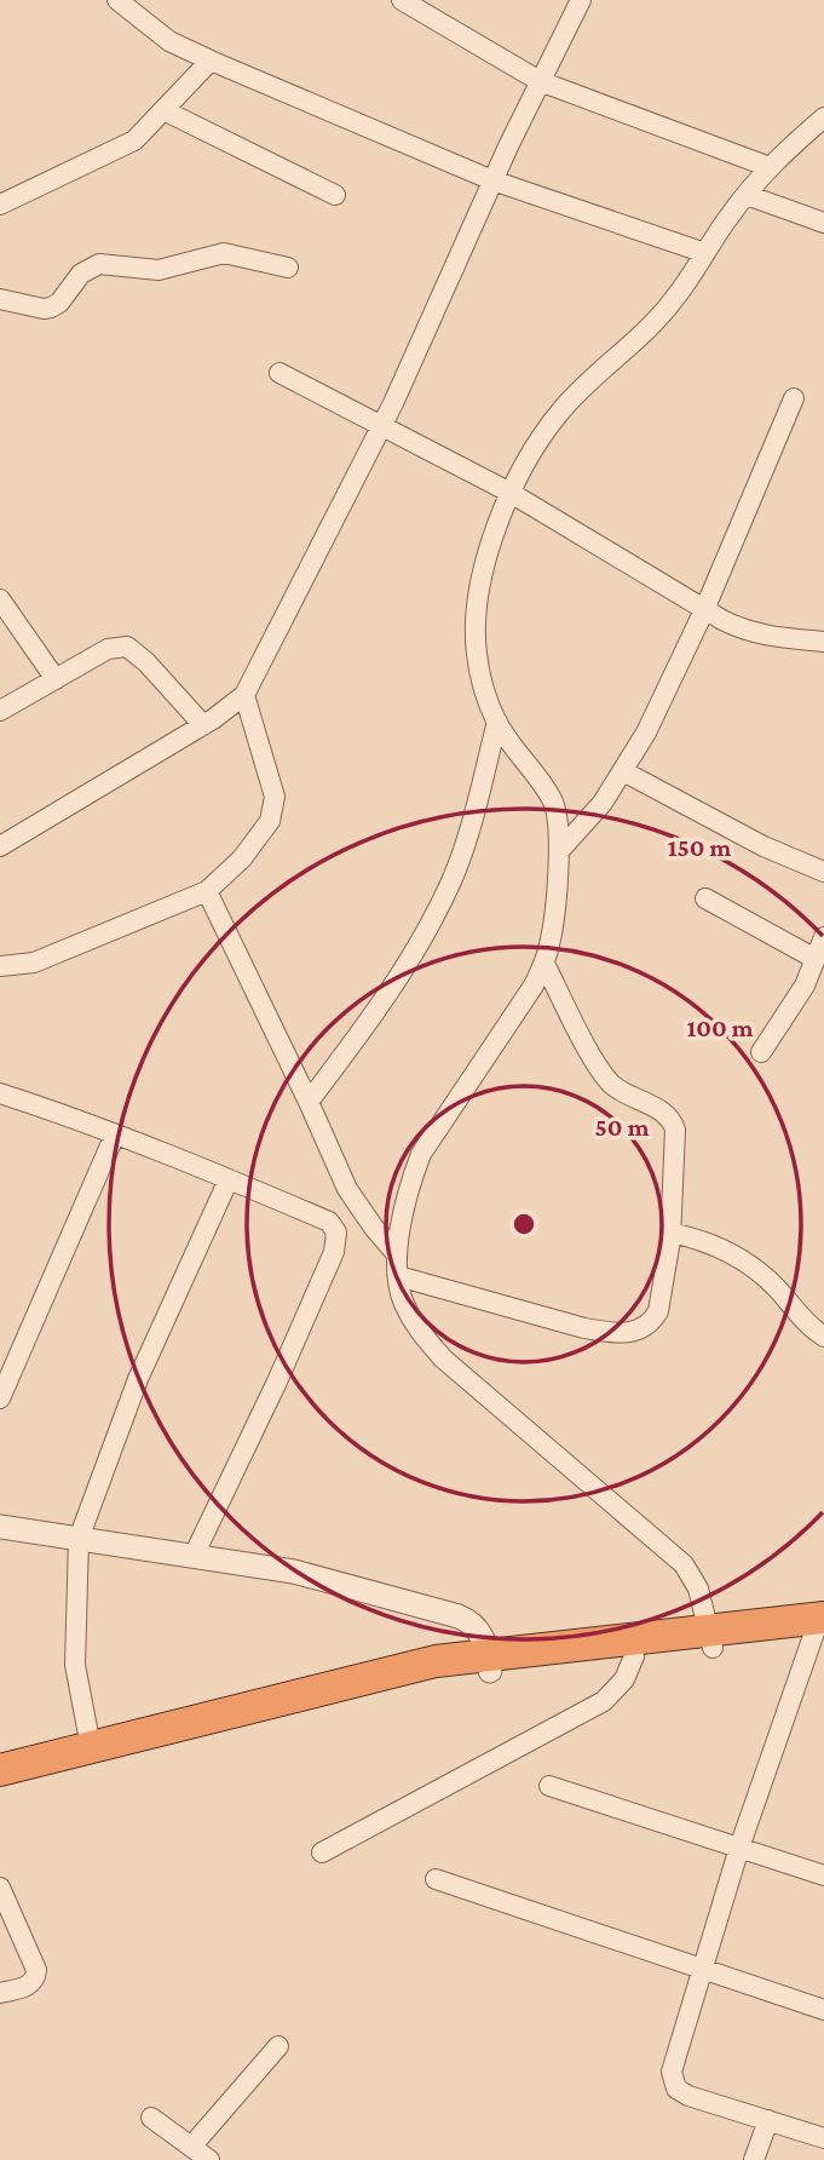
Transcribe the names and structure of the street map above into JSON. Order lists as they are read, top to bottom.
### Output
{
  "rings": ["150 m", "100 m", "50 m"]
}
